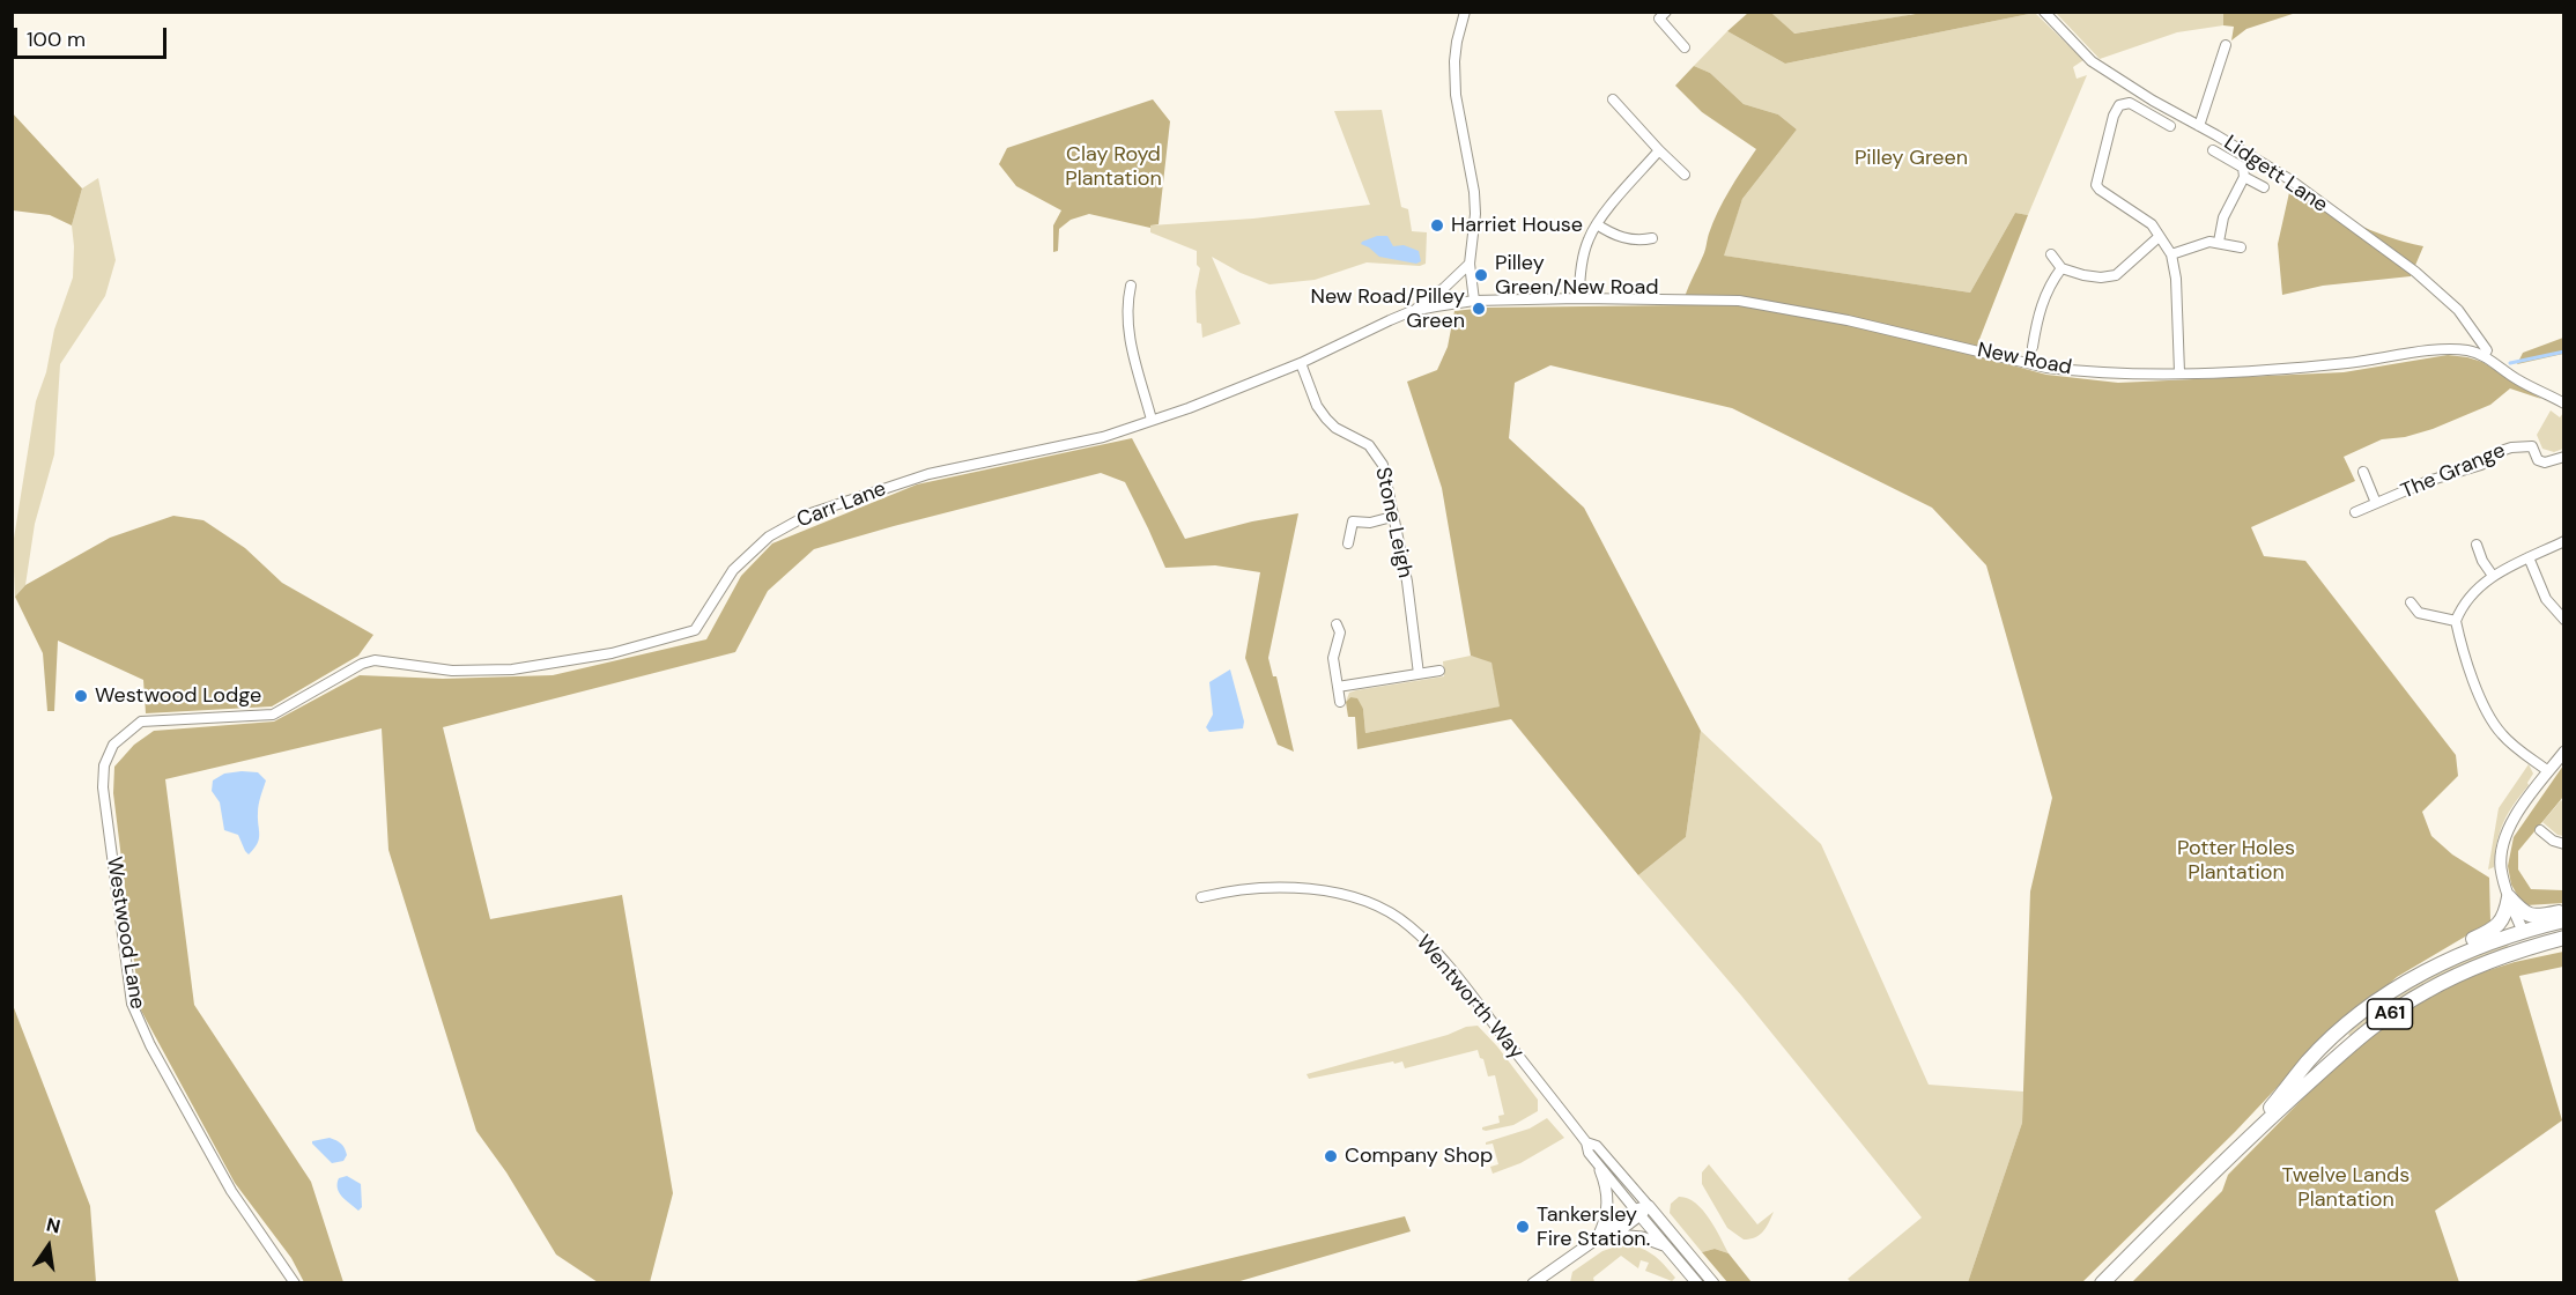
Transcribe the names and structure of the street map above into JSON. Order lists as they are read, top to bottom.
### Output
{
  "streets": {
    "highway": ["A61"],
    "street": [
      "Lidgett Lane",
      "New Road",
      "The Grange",
      "Carr Lane",
      "Stone Leigh",
      "Westwood Lane",
      "Wentworth Way"
    ]
  },
  "crossings": [
    ["Lidgett Lane", "New Road"],
    ["New Road", "Carr Lane"],
    ["Carr Lane", "Stone Leigh"],
    ["Carr Lane", "Westwood Lane"]
  ],
  "parks": [
    "Clay Royd Plantation",
    "Pilley Green",
    "Potter Holes Plantation",
    "Twelve Lands Plantation"
  ],
  "places": [
    "Harriet House",
    "Pilley Green/New Road",
    "New Road/Pilley Green",
    "Westwood Lodge",
    "Company Shop",
    "Tankersley Fire Station."
  ],
  "scale_bar": "100 m",
  "north": "top"
}
